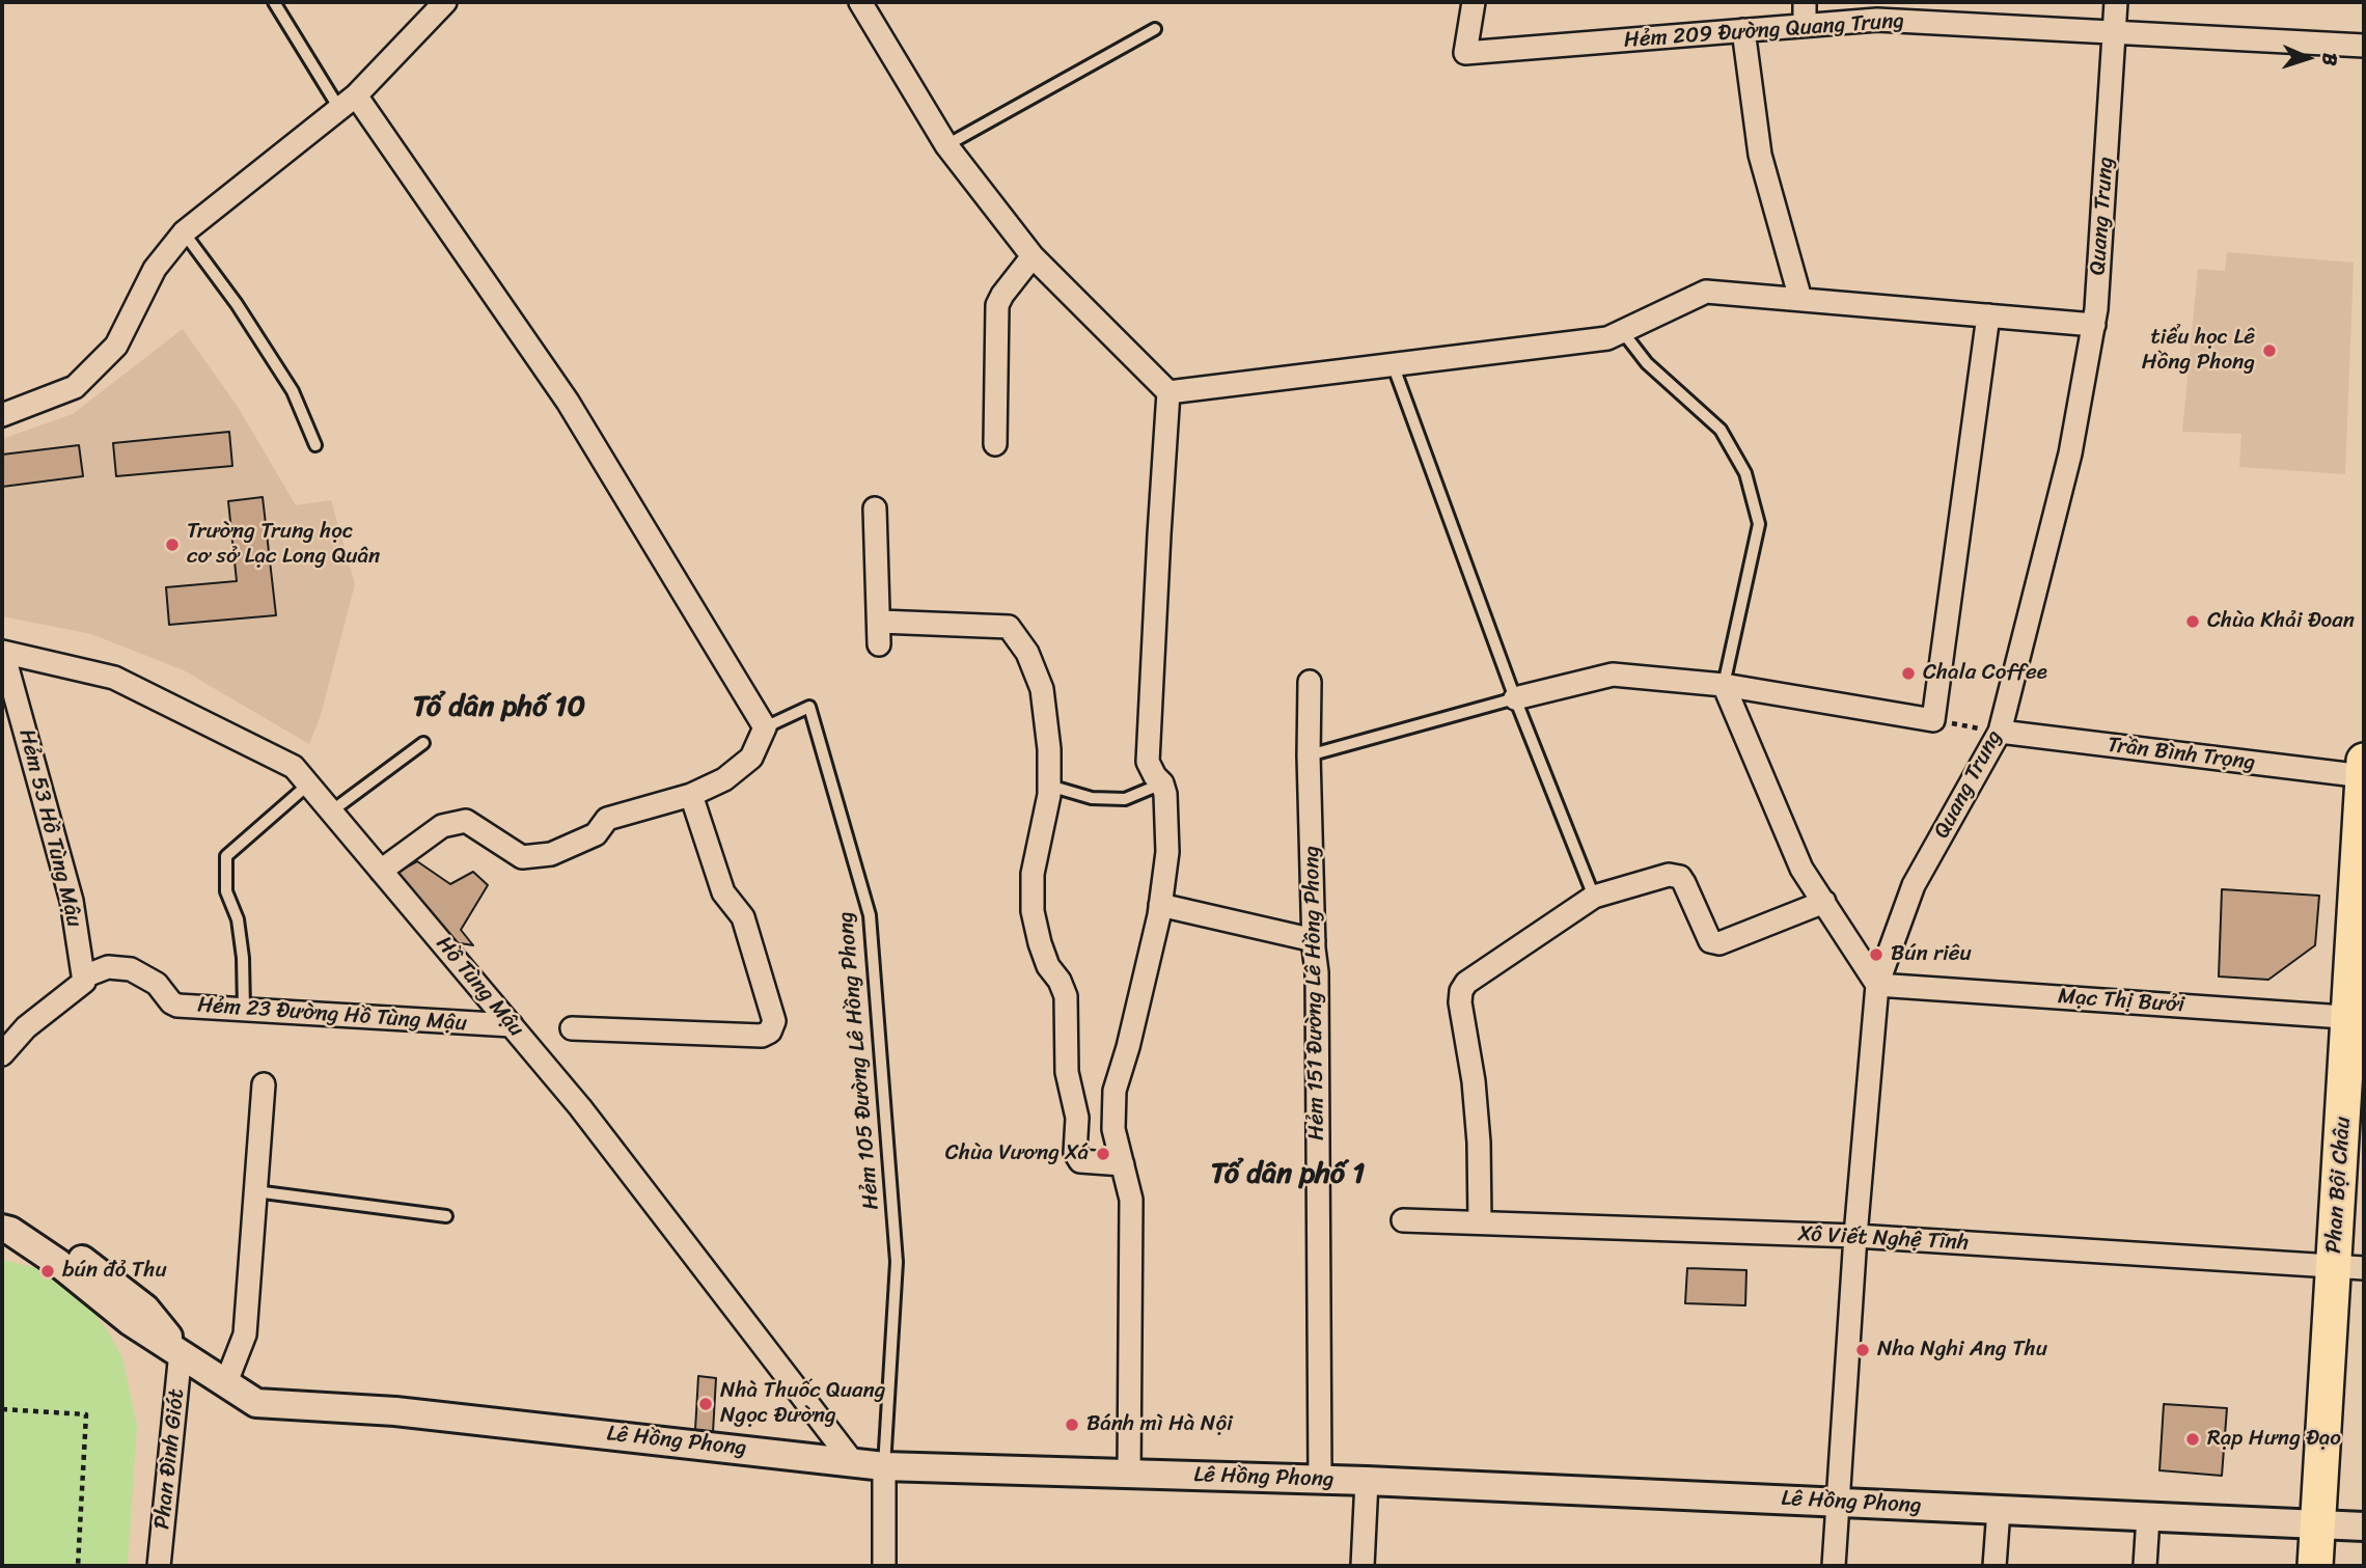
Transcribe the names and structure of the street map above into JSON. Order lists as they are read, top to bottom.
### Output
{
  "streets": {
    "main road": ["Phan Bội Châu"],
    "street": [
      "Hẻm 209 Đường Quang Trung",
      "Quang Trung",
      "Trần Bình Trọng",
      "Hẻm 53 Hồ Tùng Mậu",
      "Hồ Tùng Mậu",
      "Hẻm 151 Đường Lê Hồng Phong",
      "Mạc Thị Bưởi",
      "Hẻm 23 Đường Hồ Tùng Mậu",
      "Xô Viết Nghệ Tĩnh",
      "Lê Hồng Phong",
      "Phan Đình Giót"
    ],
    "lane": ["Hẻm 105 Đường Lê Hồng Phong"]
  },
  "crossings": [
    ["Hẻm 209 Đường Quang Trung", "Quang Trung"],
    ["Quang Trung", "Trần Bình Trọng"],
    ["Quang Trung", "Mạc Thị Bưởi"],
    ["Quang Trung", "Xô Viết Nghệ Tĩnh"],
    ["Quang Trung", "Lê Hồng Phong"],
    ["Trần Bình Trọng", "Phan Bội Châu"],
    ["Hẻm 53 Hồ Tùng Mậu", "Hồ Tùng Mậu"],
    ["Hẻm 53 Hồ Tùng Mậu", "Hẻm 23 Đường Hồ Tùng Mậu"],
    ["Hồ Tùng Mậu", "Hẻm 23 Đường Hồ Tùng Mậu"],
    ["Hồ Tùng Mậu", "Lê Hồng Phong"],
    ["Hẻm 151 Đường Lê Hồng Phong", "Lê Hồng Phong"],
    ["Mạc Thị Bưởi", "Phan Bội Châu"],
    ["Hẻm 105 Đường Lê Hồng Phong", "Lê Hồng Phong"],
    ["Phan Bội Châu", "Xô Viết Nghệ Tĩnh"],
    ["Phan Bội Châu", "Lê Hồng Phong"],
    ["Lê Hồng Phong", "Phan Đình Giót"]
  ],
  "districts": ["Tổ dân phố 10", "Tổ dân phố 1"],
  "places": [
    "tiểu học Lê Hồng Phong",
    "Trường Trung học cơ sở Lạc Long Quân",
    "Chùa Khải Đoan",
    "Chala Coffee",
    "Bún riêu",
    "Chùa Vương Xá",
    "bún đỏ Thu",
    "Nha Nghi Ang Thu",
    "Nhà Thuốc Quang Ngọc Đường",
    "Bánh mì Hà Nội",
    "Rạp Hưng Đạo"
  ],
  "north": "right"
}
